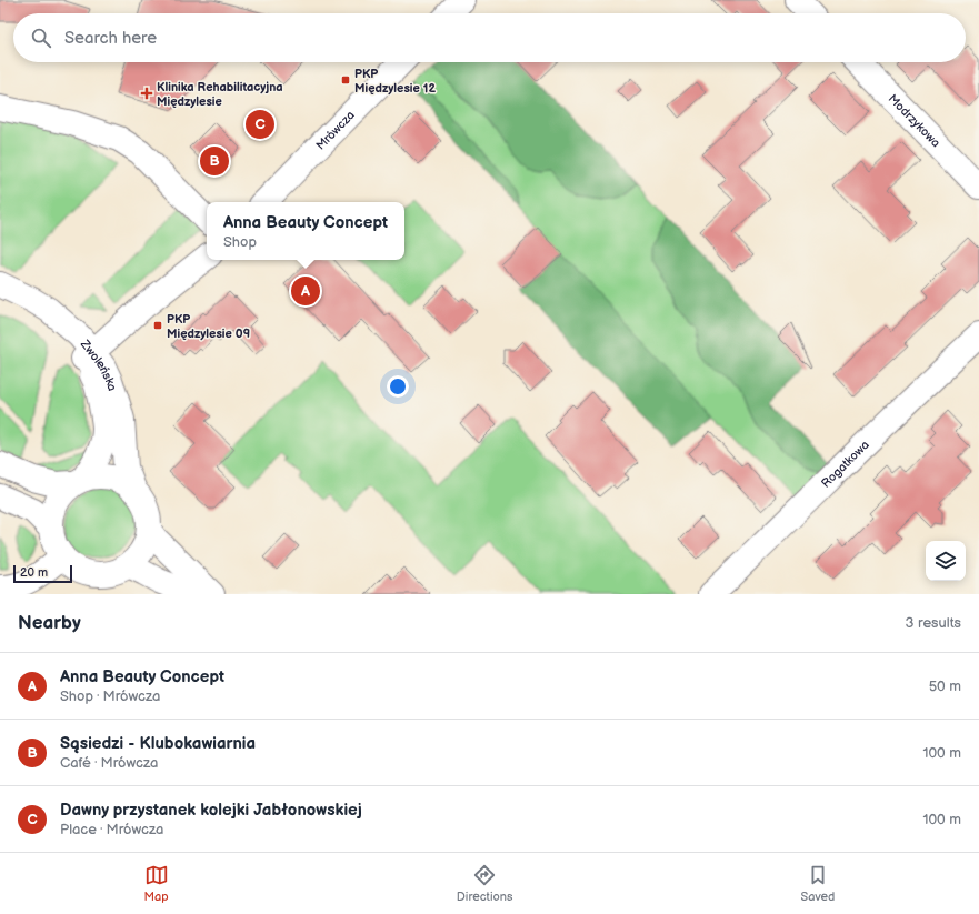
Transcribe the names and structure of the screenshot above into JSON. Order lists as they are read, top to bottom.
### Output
{
  "streets": {
    "street": [
      "Modrzykowa",
      "Mrówcza",
      "Zwoleńska",
      "Rogatkowa"
    ]
  },
  "places": {
    "transit": ["PKP Międzylesie 12", "PKP Międzylesie 09"],
    "health": ["Klinika Rehabilitacyjna Międzylesie"]
  },
  "scale_bar": "20 m",
  "page": {
    "search": "Search here",
    "pins": ["C", "B", "A"],
    "popup": ["Anna Beauty Concept", "Shop"],
    "scale": "20 m",
    "heading": ["Nearby", "3 results"],
    "list": [
      {
        "mark": "A",
        "name": "Anna Beauty Concept",
        "note": "Shop · Mrówcza",
        "value": "50 m"
      },
      {
        "mark": "B",
        "name": "Sąsiedzi - Klubokawiarnia",
        "note": "Café · Mrówcza",
        "value": "100 m"
      },
      {
        "mark": "C",
        "name": "Dawny przystanek kolejki Jabłonowskiej",
        "note": "Place · Mrówcza",
        "value": "100 m"
      }
    ],
    "nav": ["Map", "Directions", "Saved"]
  }
}
